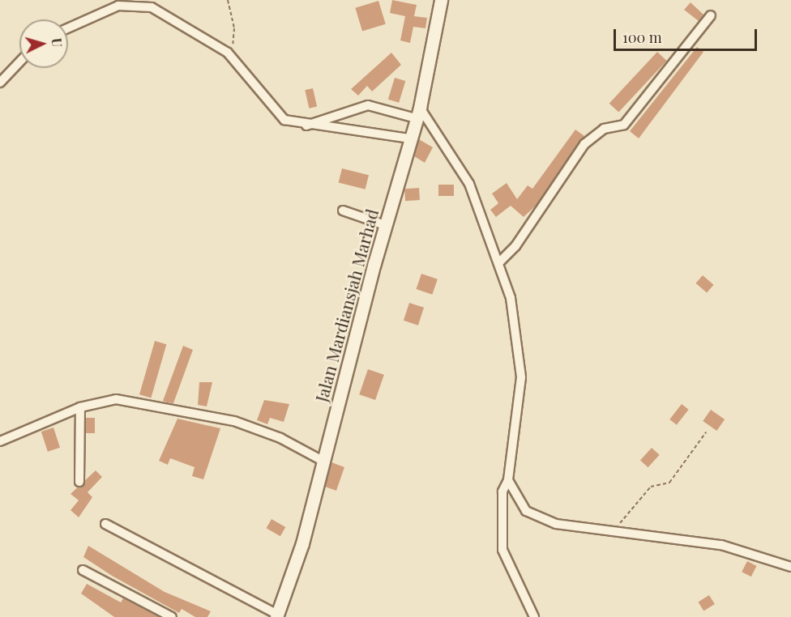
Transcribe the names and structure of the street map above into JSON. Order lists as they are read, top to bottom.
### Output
{
  "streets": {
    "street": ["Jalan Mardiansjah Marhad"]
  },
  "scale_bar": "100 m",
  "north": "right"
}
